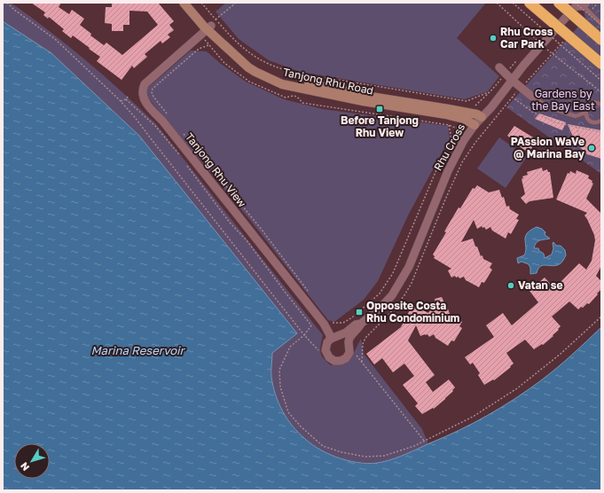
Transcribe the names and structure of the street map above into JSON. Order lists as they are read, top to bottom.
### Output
{
  "streets": {
    "street": ["Tanjong Rhu Road", "Rhu Cross", "Tanjong Rhu View"]
  },
  "crossings": [
    ["Tanjong Rhu Road", "Rhu Cross"],
    ["Tanjong Rhu Road", "Tanjong Rhu View"],
    ["Rhu Cross", "Tanjong Rhu View"]
  ],
  "water": ["Marina Reservoir"],
  "parks": ["Gardens by the Bay East"],
  "places": {
    "other": ["Rhu Cross Car Park", "PAssion WaVe @ Marina Bay", "Vatan se"],
    "transit": ["Before Tanjong Rhu View", "Opposite Costa Rhu Condominium"]
  },
  "north": "bottom left"
}
